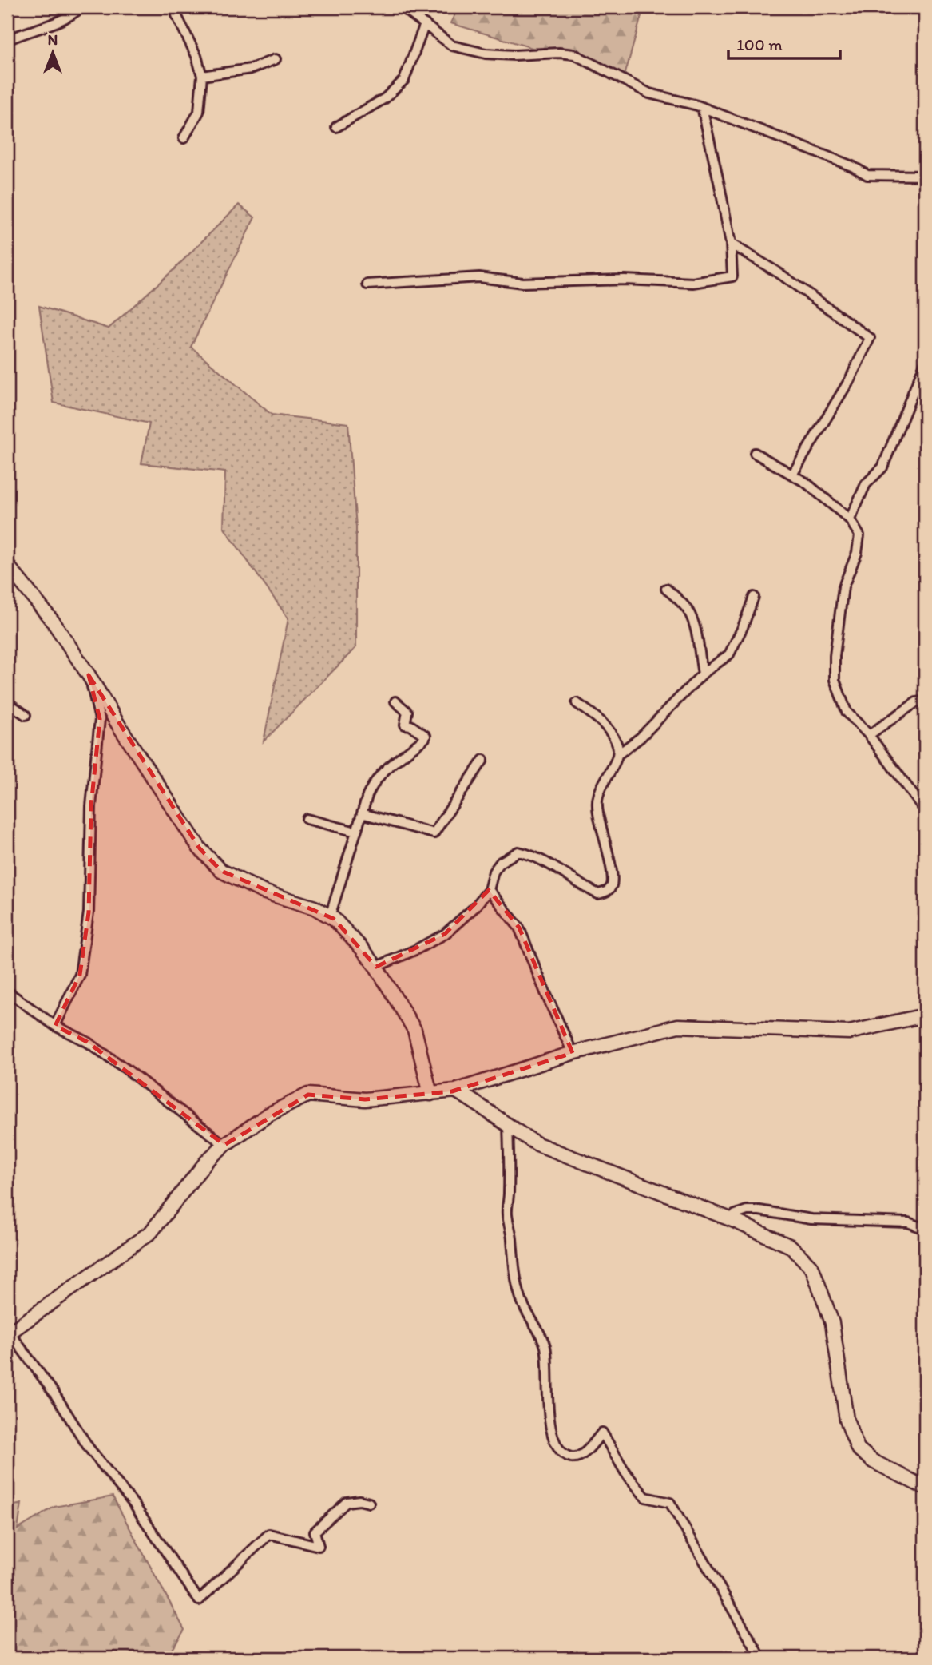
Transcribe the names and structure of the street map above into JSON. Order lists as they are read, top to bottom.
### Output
{
  "scale_bar": "100 m",
  "north": "top"
}
